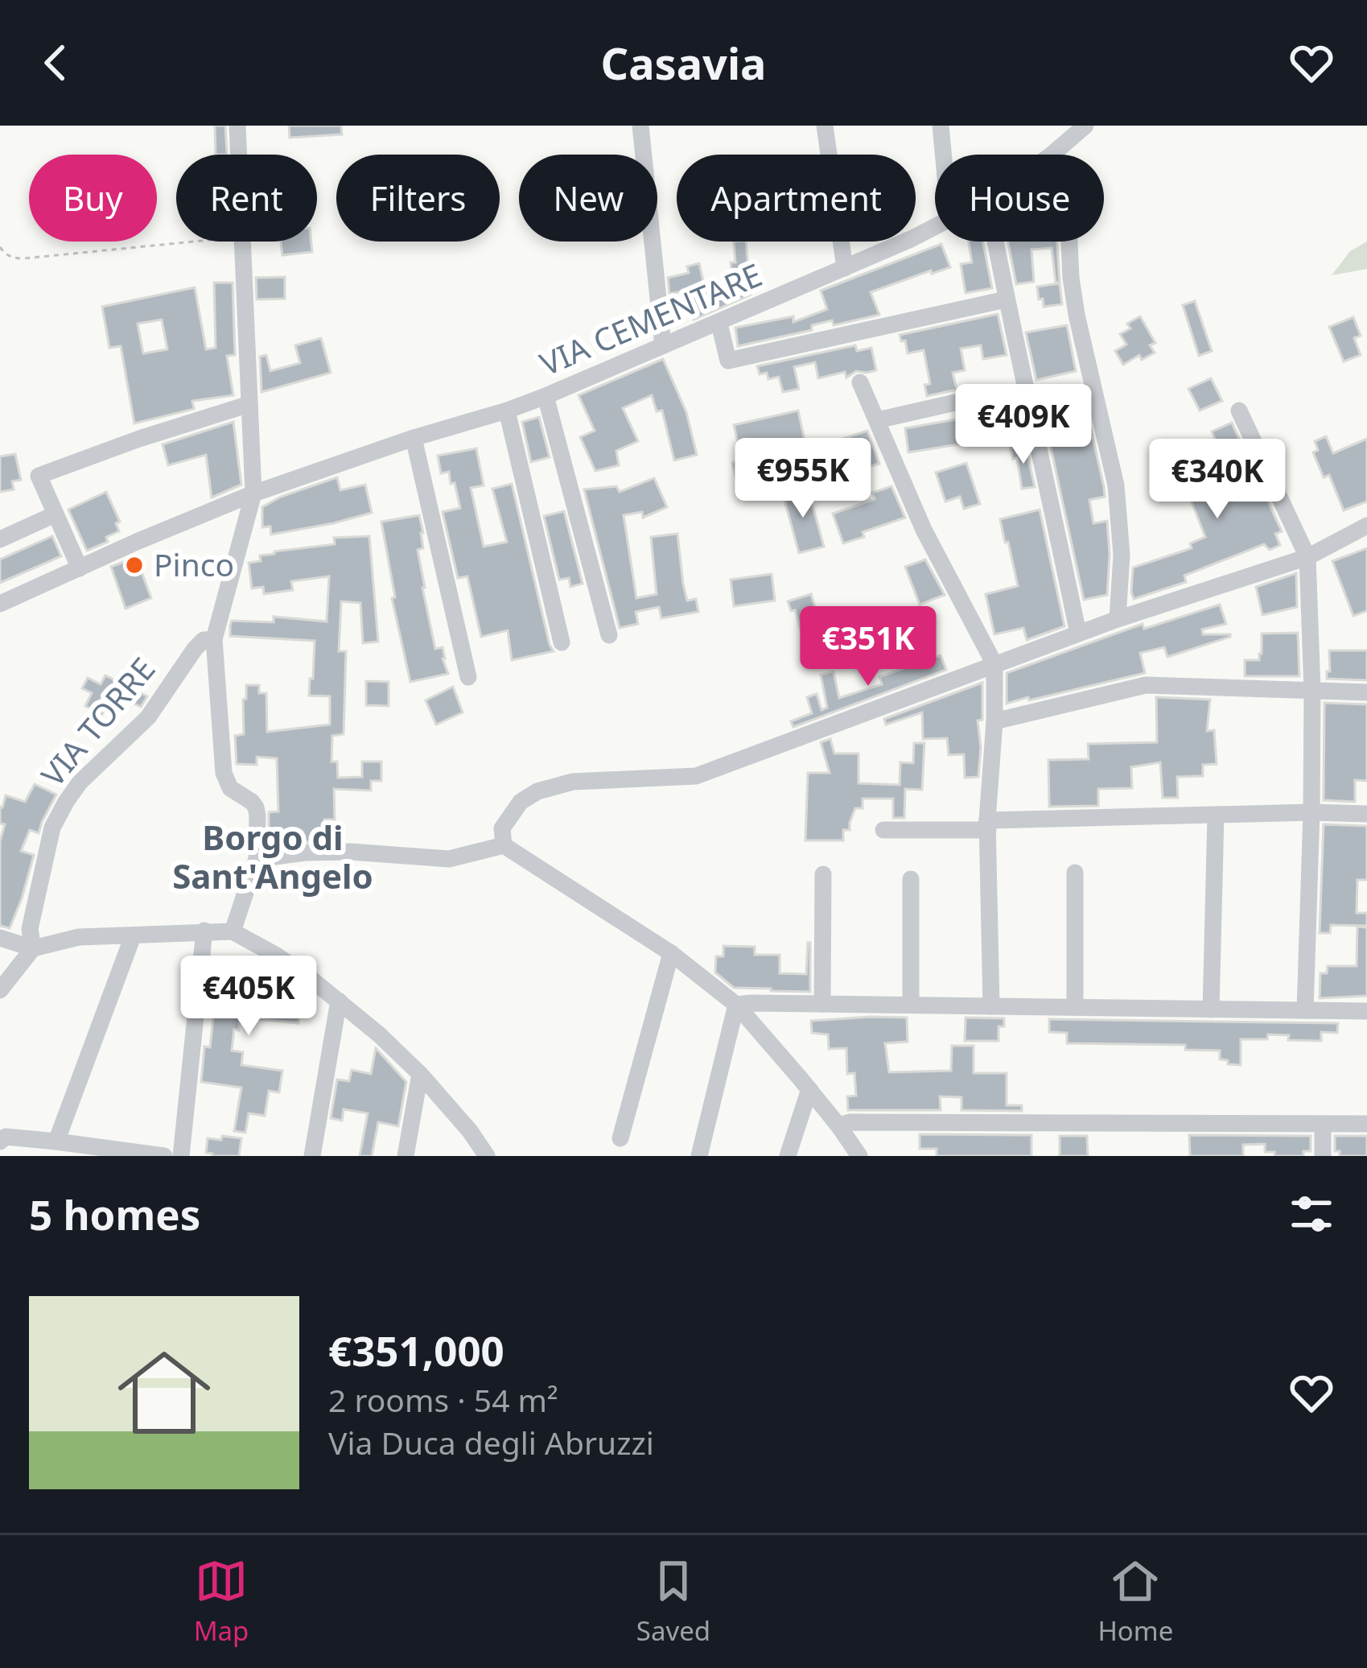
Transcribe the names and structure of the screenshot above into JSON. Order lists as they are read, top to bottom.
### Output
{
  "streets": {
    "street": ["VIA CEMENTARE", "VIA TORRE"]
  },
  "districts": ["Borgo di Sant'Angelo"],
  "places": ["Pinco"],
  "page": {
    "header": "Casavia",
    "chip": [
      "Buy",
      "Rent",
      "Filters",
      "New",
      "Apartment",
      "House"
    ],
    "price": [
      "€409K",
      "€955K",
      "€340K",
      "€351K",
      "€405K"
    ],
    "heading": "5 homes",
    "list": [
      {
        "name": "€351,000",
        "note": "2 rooms · 54 m² · Via Duca degli Abruzzi"
      }
    ],
    "tabs": ["Map", "Saved", "Home"]
  }
}
